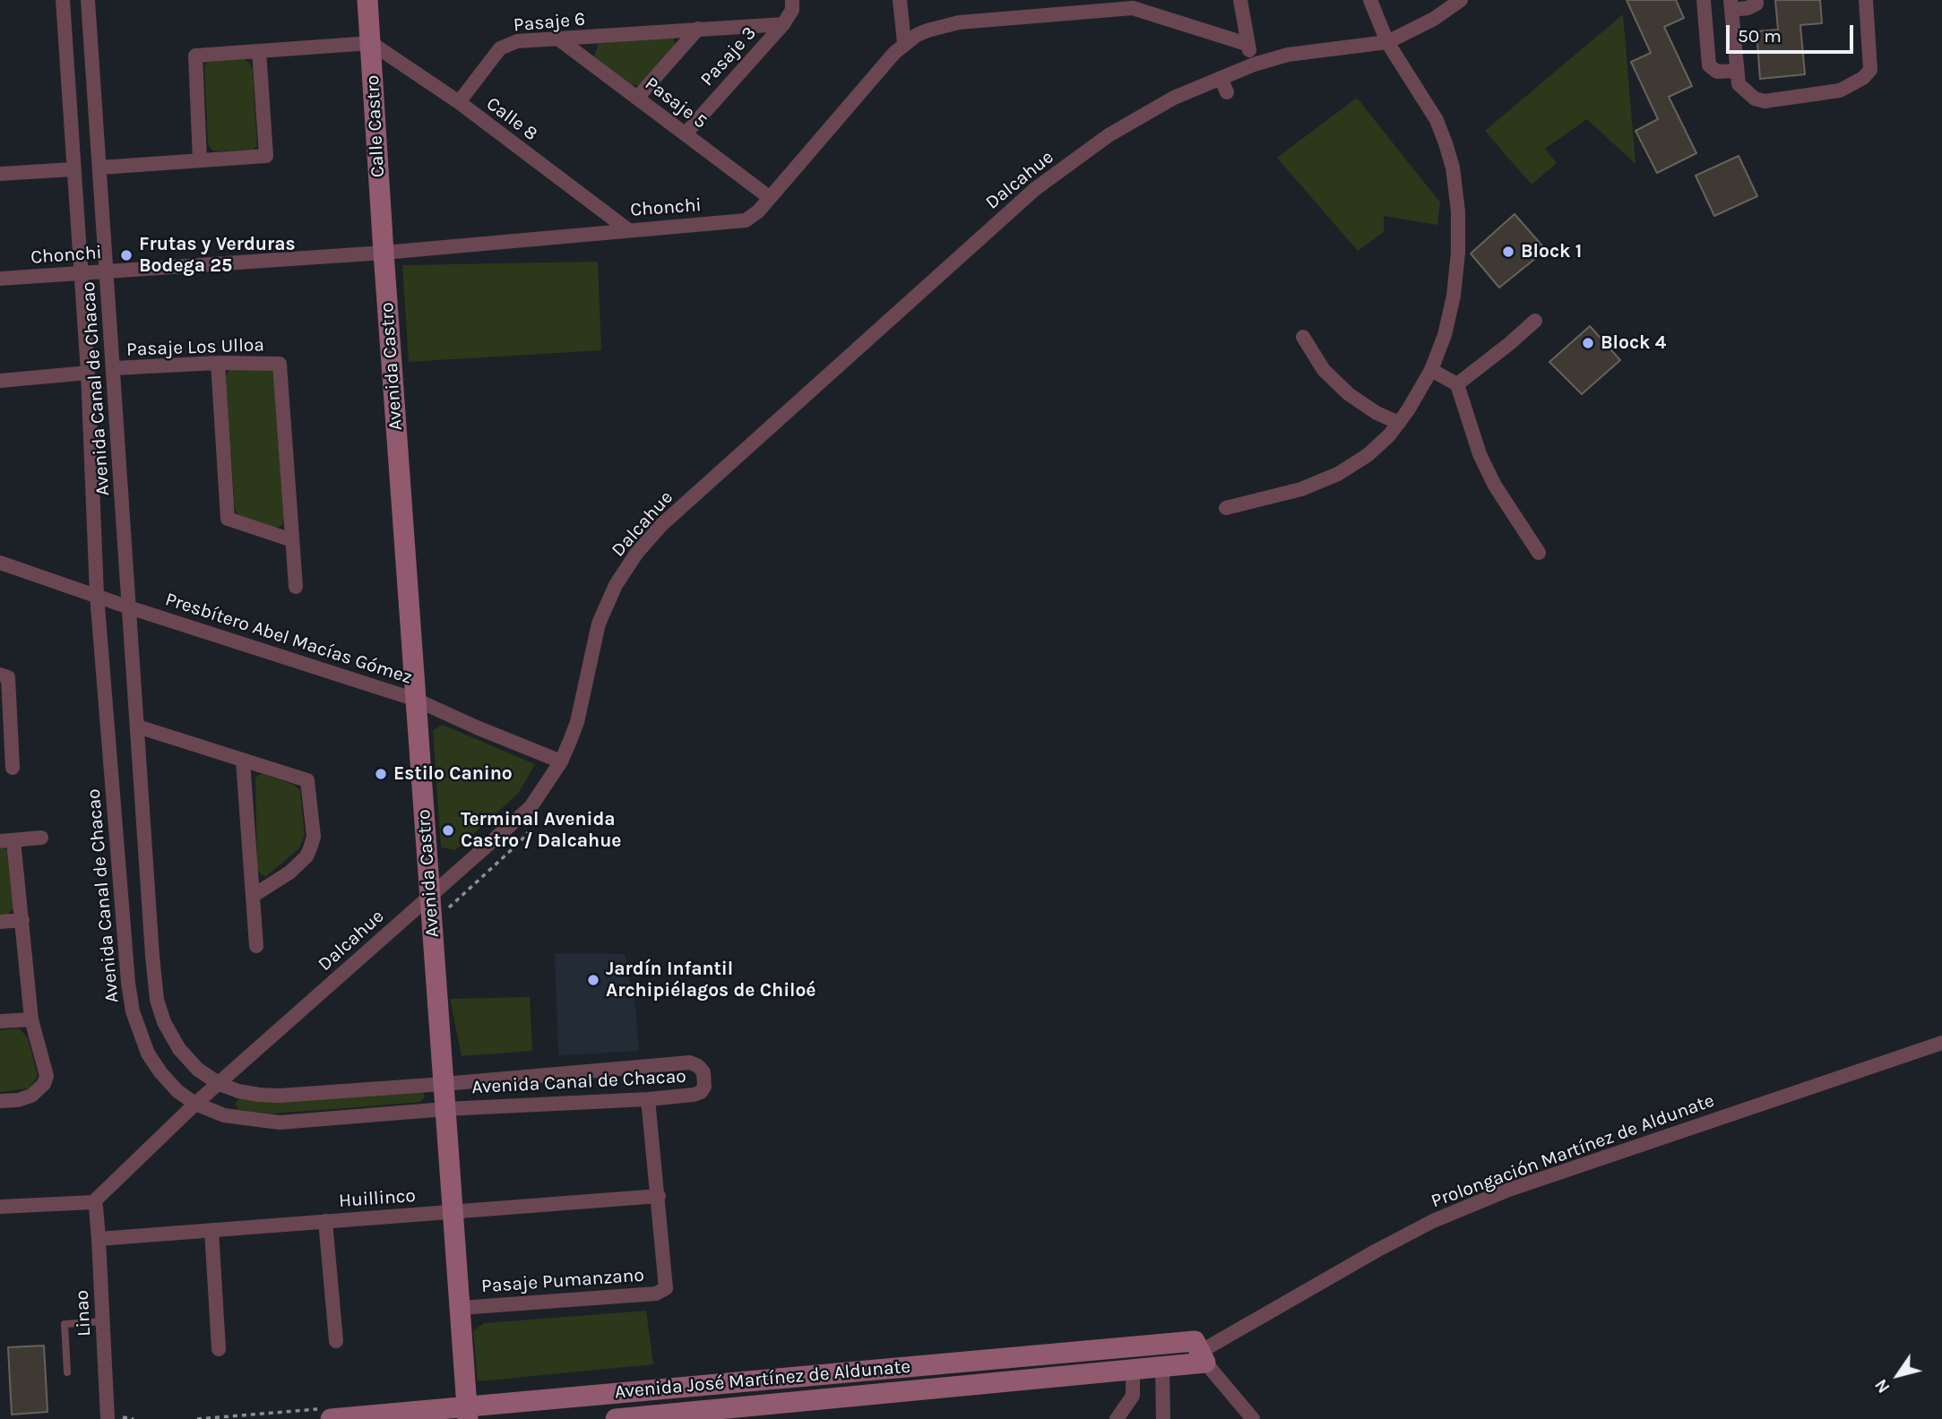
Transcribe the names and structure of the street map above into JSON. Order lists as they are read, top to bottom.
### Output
{
  "streets": {
    "street": [
      "Pasaje 6",
      "Pasaje 3",
      "Pasaje 5",
      "Calle 8",
      "Calle Castro",
      "Dalcahue",
      "Chonchi",
      "Pasaje Los Ulloa",
      "Avenida Castro",
      "Avenida Canal de Chacao",
      "Presbítero Abel Macías Gómez",
      "Prolongación Martínez de Aldunate",
      "Huillinco",
      "Pasaje Pumanzano",
      "Linao",
      "Avenida José Martínez de Aldunate"
    ]
  },
  "crossings": [
    ["Pasaje 6", "Pasaje 3"],
    ["Pasaje 6", "Pasaje 5"],
    ["Pasaje 6", "Calle 8"],
    ["Pasaje 3", "Pasaje 5"],
    ["Pasaje 5", "Chonchi"],
    ["Calle 8", "Calle Castro"],
    ["Calle 8", "Chonchi"],
    ["Calle Castro", "Chonchi"],
    ["Calle Castro", "Avenida Castro"],
    ["Dalcahue", "Avenida Castro"],
    ["Dalcahue", "Avenida Canal de Chacao"],
    ["Dalcahue", "Presbítero Abel Macías Gómez"],
    ["Dalcahue", "Linao"],
    ["Chonchi", "Avenida Castro"],
    ["Chonchi", "Avenida Canal de Chacao"],
    ["Pasaje Los Ulloa", "Avenida Canal de Chacao"],
    ["Avenida Castro", "Avenida Canal de Chacao"],
    ["Avenida Castro", "Presbítero Abel Macías Gómez"],
    ["Avenida Castro", "Huillinco"],
    ["Avenida Castro", "Pasaje Pumanzano"],
    ["Avenida Castro", "Avenida José Martínez de Aldunate"],
    ["Avenida Canal de Chacao", "Presbítero Abel Macías Gómez"],
    ["Avenida Canal de Chacao", "Pasaje Pumanzano"],
    ["Prolongación Martínez de Aldunate", "Avenida José Martínez de Aldunate"],
    ["Huillinco", "Pasaje Pumanzano"],
    ["Huillinco", "Linao"]
  ],
  "places": [
    "Block 1",
    "Frutas y Verduras Bodega 25",
    "Block 4",
    "Estilo Canino",
    "Terminal Avenida Castro / Dalcahue",
    "Jardín Infantil Archipiélagos de Chiloé"
  ],
  "scale_bar": "50 m",
  "north": "bottom left"
}
